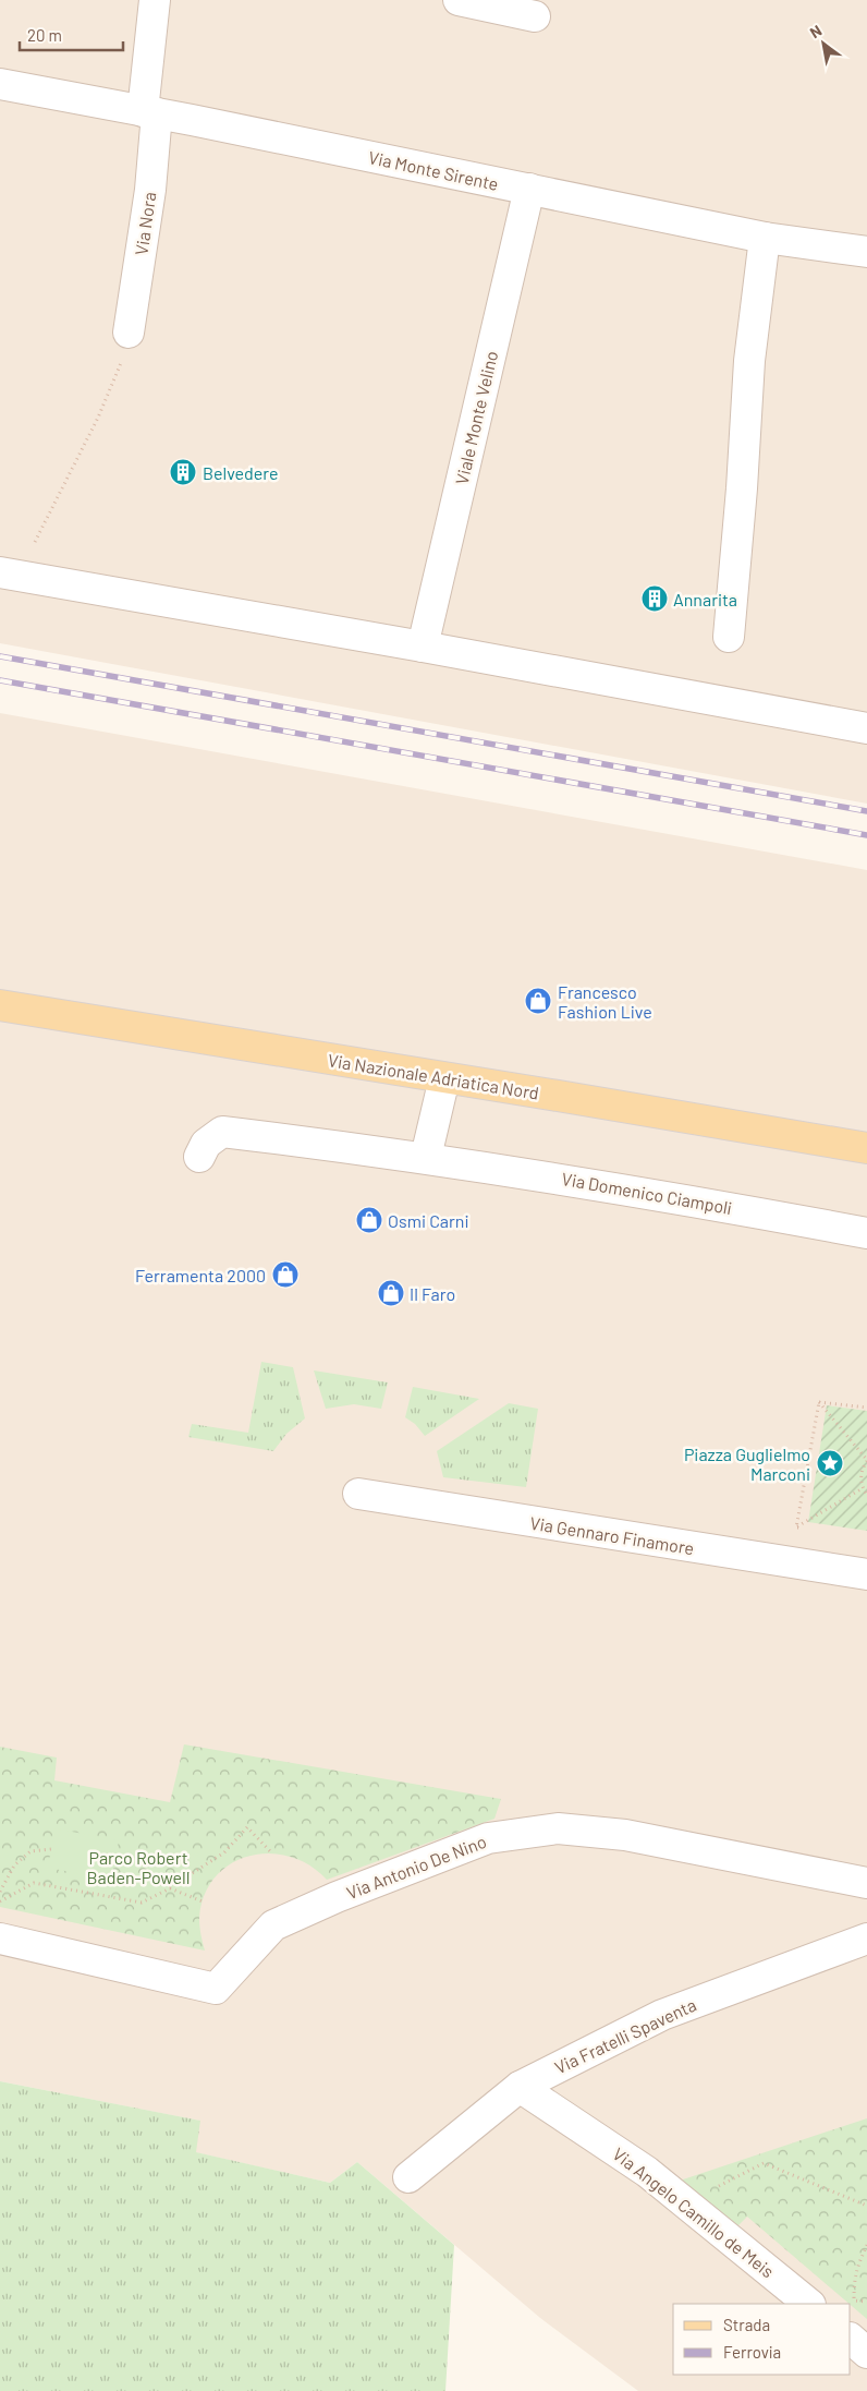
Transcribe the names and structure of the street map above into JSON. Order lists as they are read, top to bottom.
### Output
{
  "streets": {
    "main road": ["Via Nazionale Adriatica Nord"],
    "street": [
      "Via Monte Sirente",
      "Via Nora",
      "Viale Monte Velino",
      "Via Domenico Ciampoli",
      "Via Gennaro Finamore",
      "Via Antonio De Nino",
      "Via Fratelli Spaventa",
      "Via Angelo Camillo de Meis"
    ]
  },
  "crossings": [
    ["Via Monte Sirente", "Via Nora"],
    ["Via Monte Sirente", "Viale Monte Velino"],
    ["Via Fratelli Spaventa", "Via Angelo Camillo de Meis"]
  ],
  "parks": ["Parco Robert Baden-Powell"],
  "places": {
    "building": ["Belvedere", "Annarita"],
    "shop": [
      "Francesco Fashion Live",
      "Osmi Carni",
      "Ferramenta 2000",
      "Il Faro"
    ],
    "place": ["Piazza Guglielmo Marconi"]
  },
  "legend": ["Strada", "Ferrovia"],
  "scale_bar": "20 m",
  "north": "top left"
}
